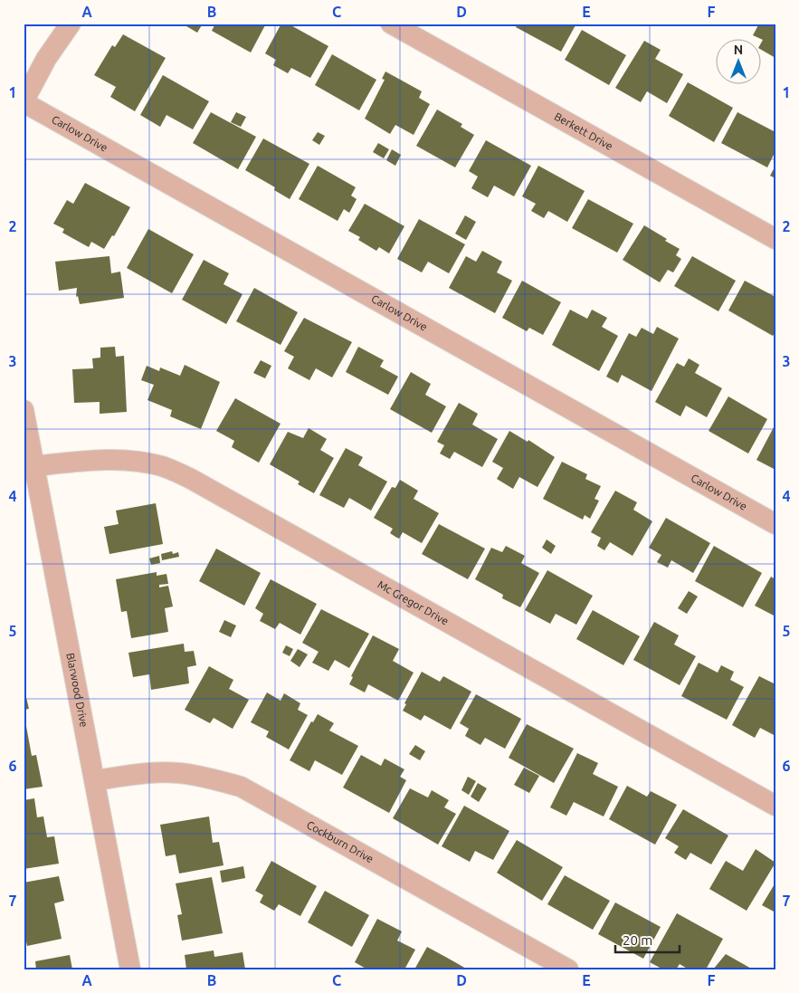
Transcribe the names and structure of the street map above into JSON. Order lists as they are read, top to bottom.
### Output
{
  "streets": {
    "street": [
      "Berkett Drive",
      "Carlow Drive",
      "Mc Gregor Drive",
      "Blarwood Drive",
      "Cockburn Drive"
    ]
  },
  "crossings": [
    ["Mc Gregor Drive", "Blarwood Drive"],
    ["Blarwood Drive", "Cockburn Drive"]
  ],
  "scale_bar": "20 m",
  "north": "top",
  "grid": {
    "columns": [
      "A",
      "B",
      "C",
      "D",
      "E",
      "F"
    ],
    "rows": [
      "1",
      "2",
      "3",
      "4",
      "5",
      "6",
      "7"
    ]
  }
}
